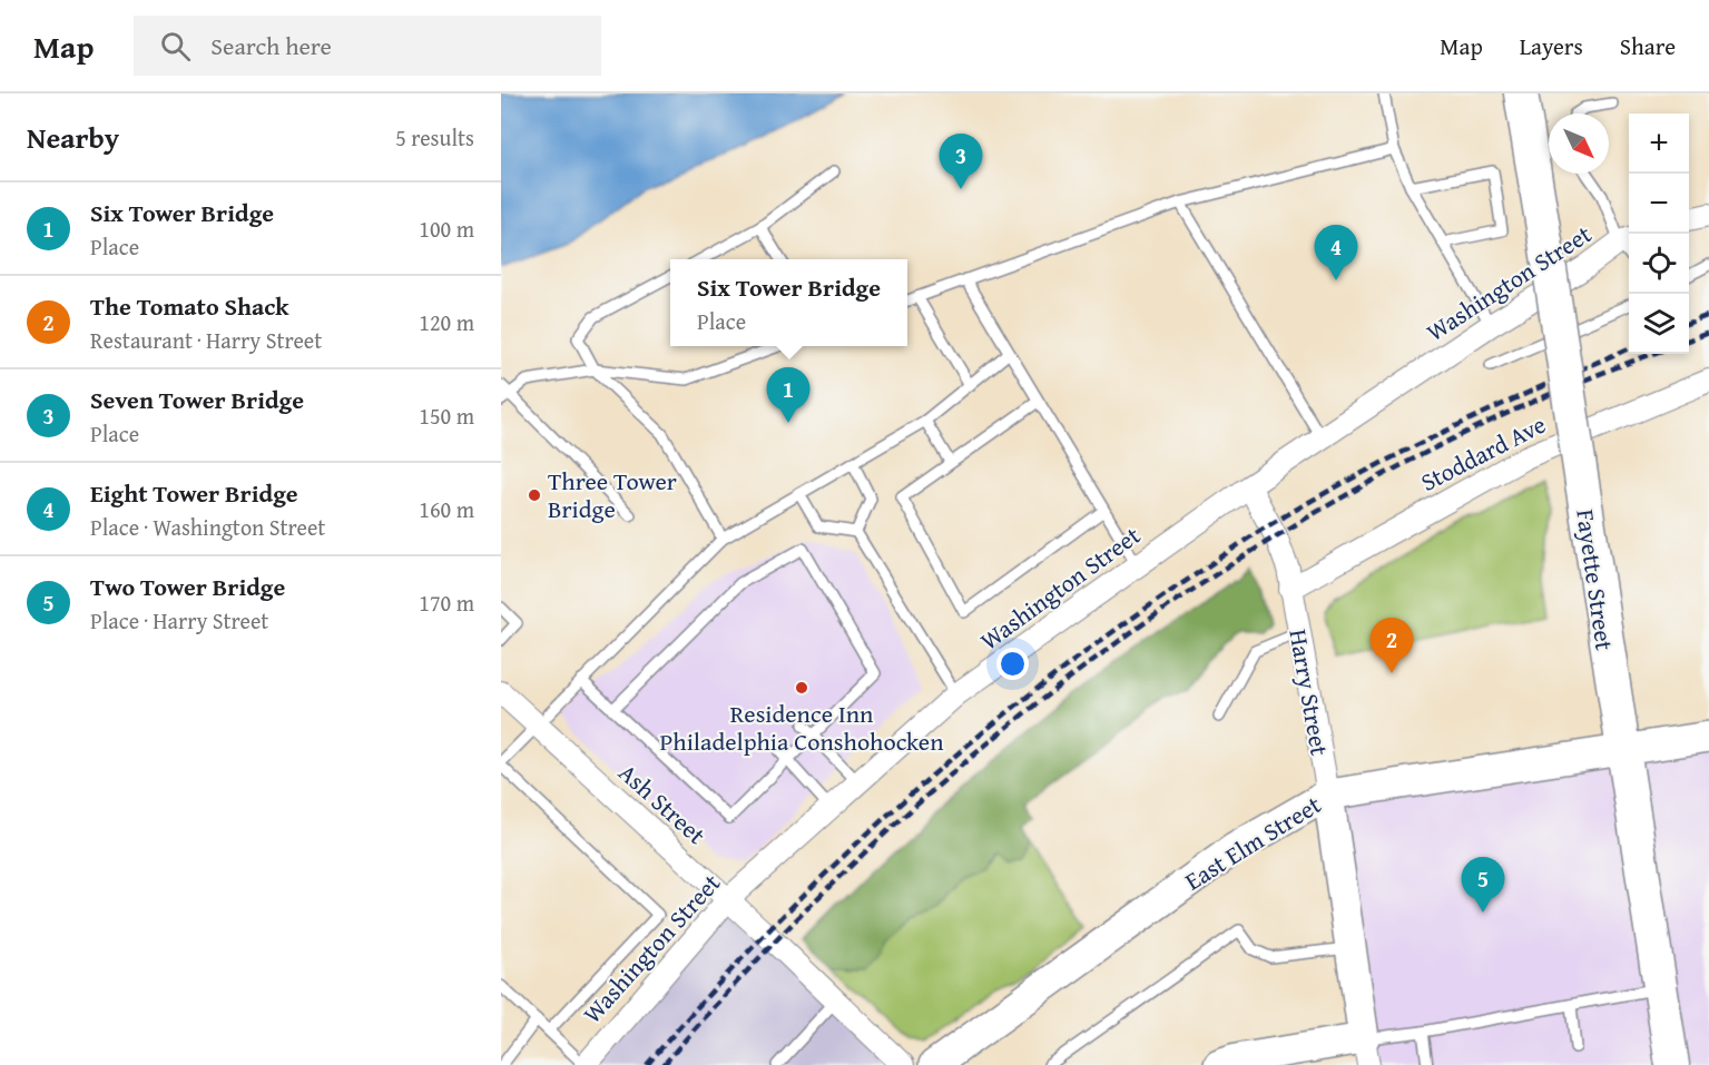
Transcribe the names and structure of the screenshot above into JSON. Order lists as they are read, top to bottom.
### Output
{
  "streets": {
    "main road": ["Fayette Street", "Harry Street", "East Elm Street"],
    "street": ["Washington Street", "Stoddard Ave", "Ash Street"]
  },
  "crossings": [
    ["Washington Street", "Harry Street"],
    ["Washington Street", "Ash Street"],
    ["Stoddard Ave", "Harry Street"],
    ["Fayette Street", "East Elm Street"],
    ["Harry Street", "East Elm Street"]
  ],
  "places": ["Three Tower Bridge", "Residence Inn Philadelphia Conshohocken"],
  "north": "bottom right",
  "page": {
    "header": "Map",
    "search": "Search here",
    "nav": ["Map", "Layers", "Share"],
    "heading": ["Nearby", "5 results"],
    "map_buttons": ["+", "−"],
    "pins": [
      "3",
      "4",
      "1",
      "2",
      "5"
    ],
    "list": [
      {
        "mark": "1",
        "name": "Six Tower Bridge",
        "note": "Place",
        "value": "100 m"
      },
      {
        "mark": "2",
        "name": "The Tomato Shack",
        "note": "Restaurant · Harry Street",
        "value": "120 m"
      },
      {
        "mark": "3",
        "name": "Seven Tower Bridge",
        "note": "Place",
        "value": "150 m"
      },
      {
        "mark": "4",
        "name": "Eight Tower Bridge",
        "note": "Place · Washington Street",
        "value": "160 m"
      },
      {
        "mark": "5",
        "name": "Two Tower Bridge",
        "note": "Place · Harry Street",
        "value": "170 m"
      }
    ],
    "popup": ["Six Tower Bridge", "Place"]
  }
}
